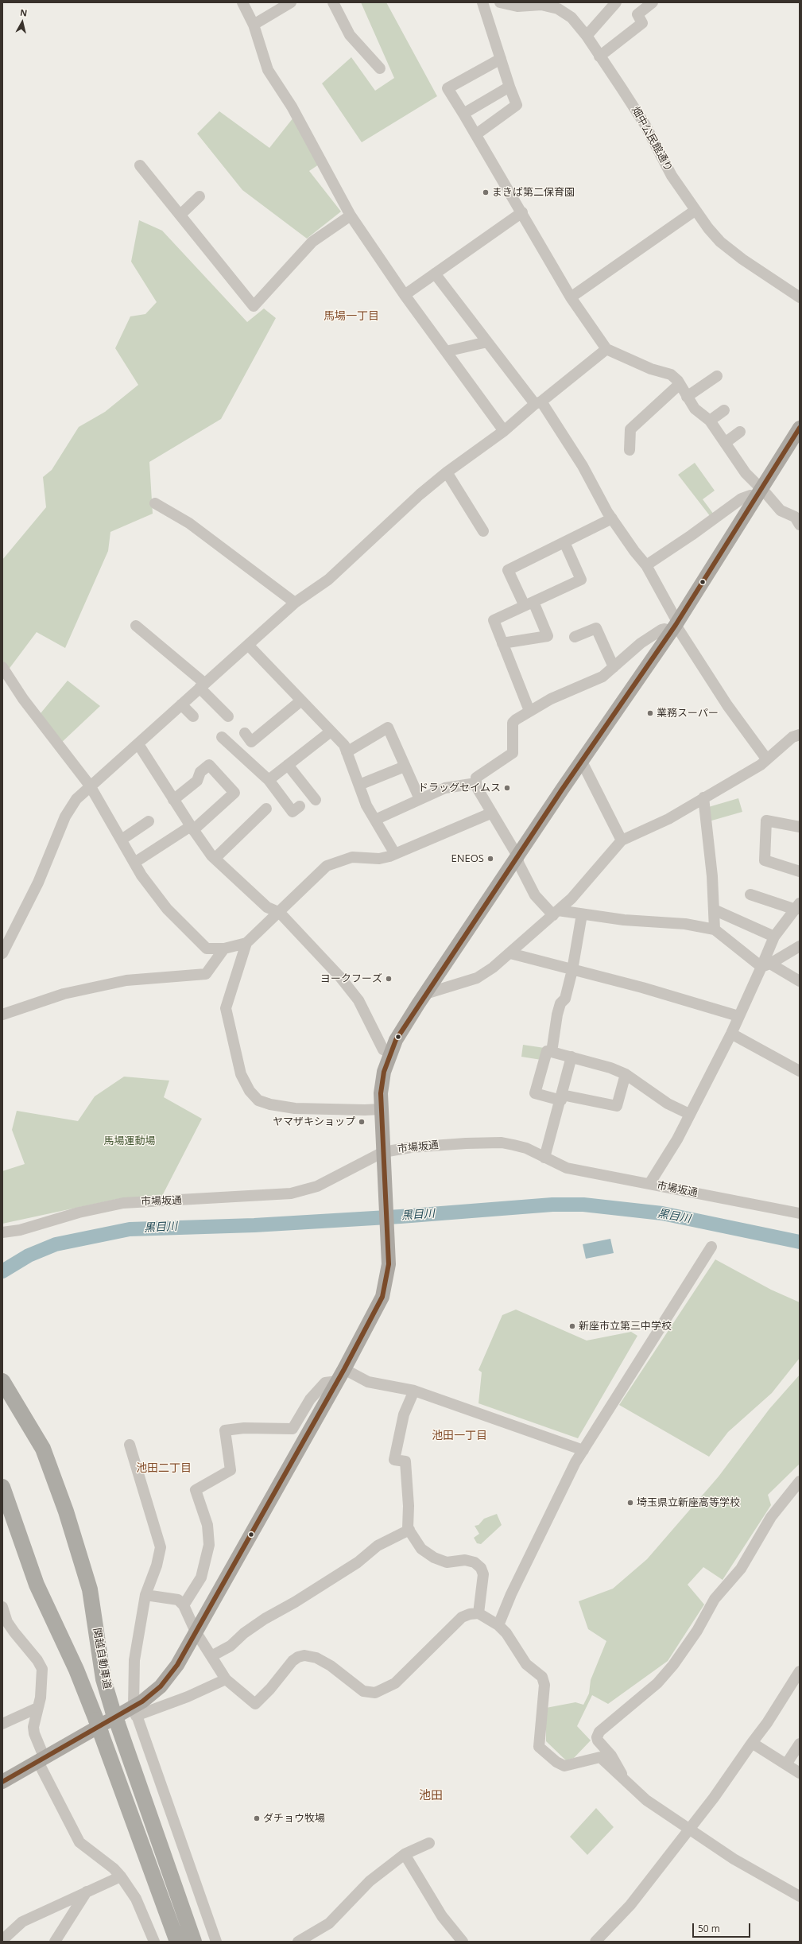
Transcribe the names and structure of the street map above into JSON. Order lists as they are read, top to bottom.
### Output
{
  "streets": {
    "highway": ["関越自動車道"],
    "street": ["畑中公民館通り", "市場坂通"]
  },
  "districts": [
    "馬場一丁目",
    "池田一丁目",
    "池田二丁目",
    "池田"
  ],
  "water": ["黒目川"],
  "parks": ["馬場運動場"],
  "places": [
    "まきば第二保育園",
    "業務スーパー",
    "ドラッグセイムス",
    "ENEOS",
    "ヨークフーズ",
    "ヤマザキショップ",
    "新座市立第三中学校",
    "埼玉県立新座高等学校",
    "ダチョウ牧場"
  ],
  "scale_bar": "50 m",
  "north": "top"
}
